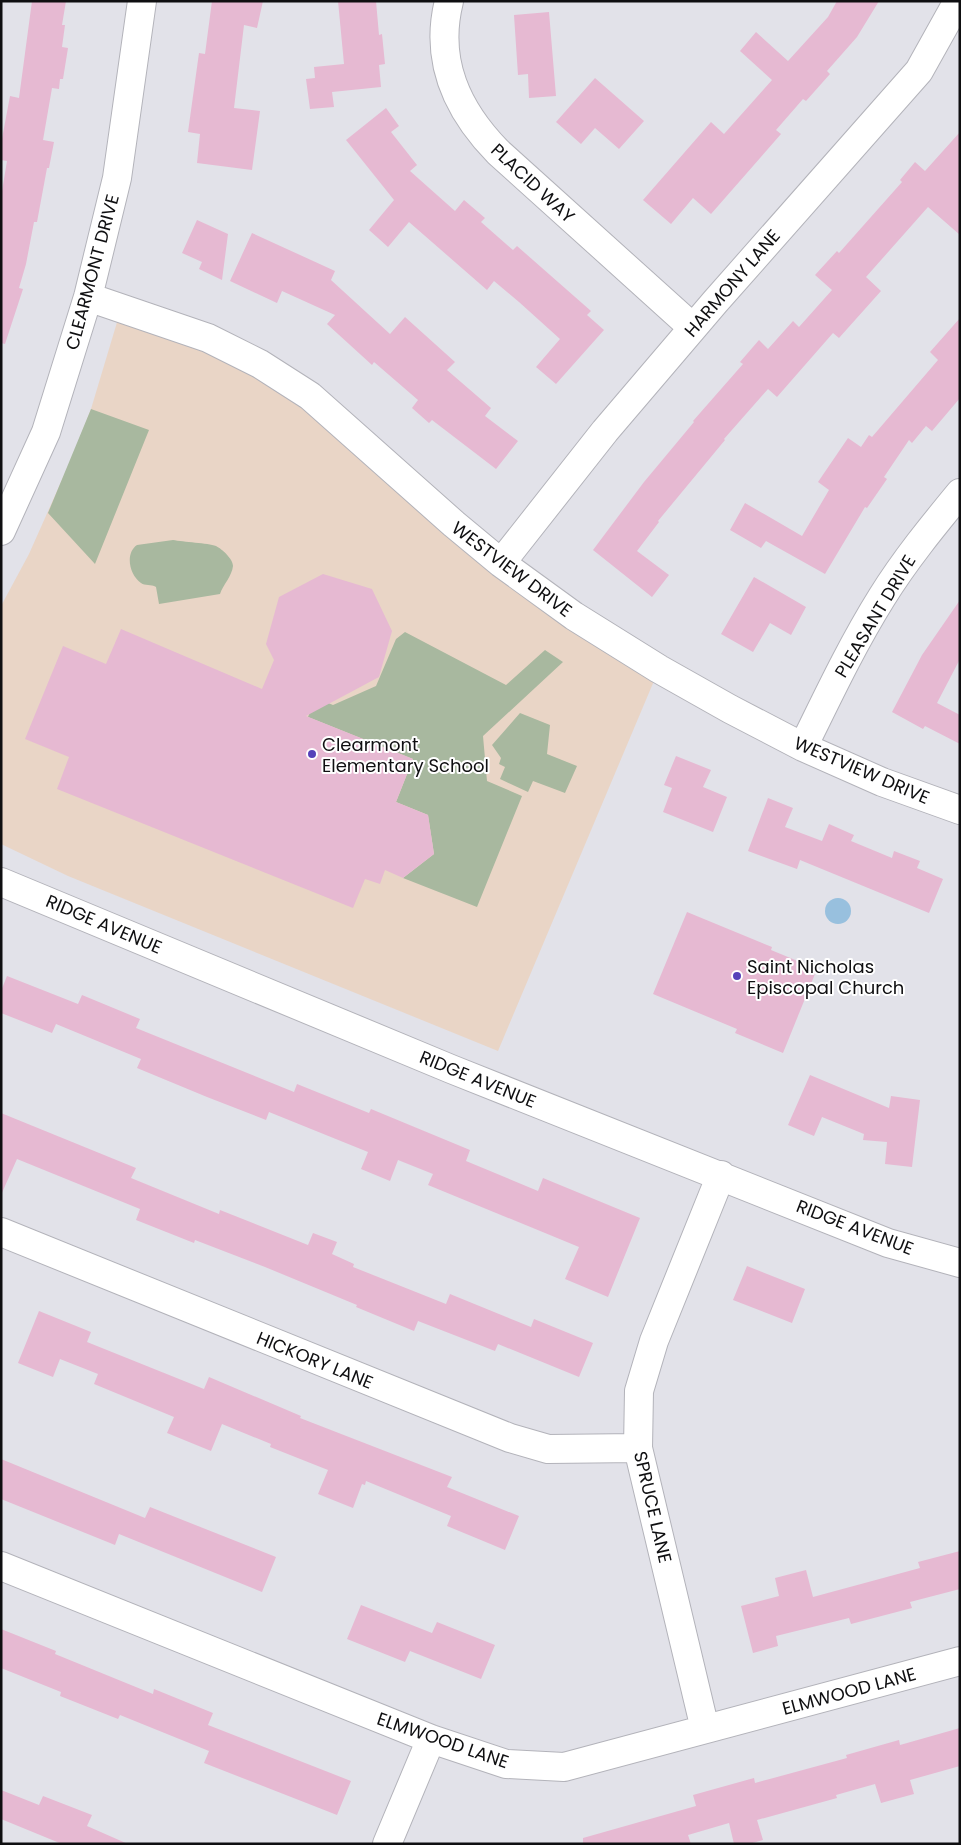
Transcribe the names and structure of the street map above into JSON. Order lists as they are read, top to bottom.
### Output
{
  "streets": {
    "street": [
      "PLACID WAY",
      "CLEARMONT DRIVE",
      "HARMONY LANE",
      "WESTVIEW DRIVE",
      "PLEASANT DRIVE",
      "RIDGE AVENUE",
      "HICKORY LANE",
      "SPRUCE LANE",
      "ELMWOOD LANE"
    ]
  },
  "crossings": [
    ["PLACID WAY", "HARMONY LANE"],
    ["CLEARMONT DRIVE", "WESTVIEW DRIVE"],
    ["HARMONY LANE", "WESTVIEW DRIVE"],
    ["WESTVIEW DRIVE", "PLEASANT DRIVE"],
    ["RIDGE AVENUE", "SPRUCE LANE"],
    ["HICKORY LANE", "SPRUCE LANE"],
    ["SPRUCE LANE", "ELMWOOD LANE"]
  ],
  "places": ["Clearmont Elementary School", "Saint Nicholas Episcopal Church"]
}
